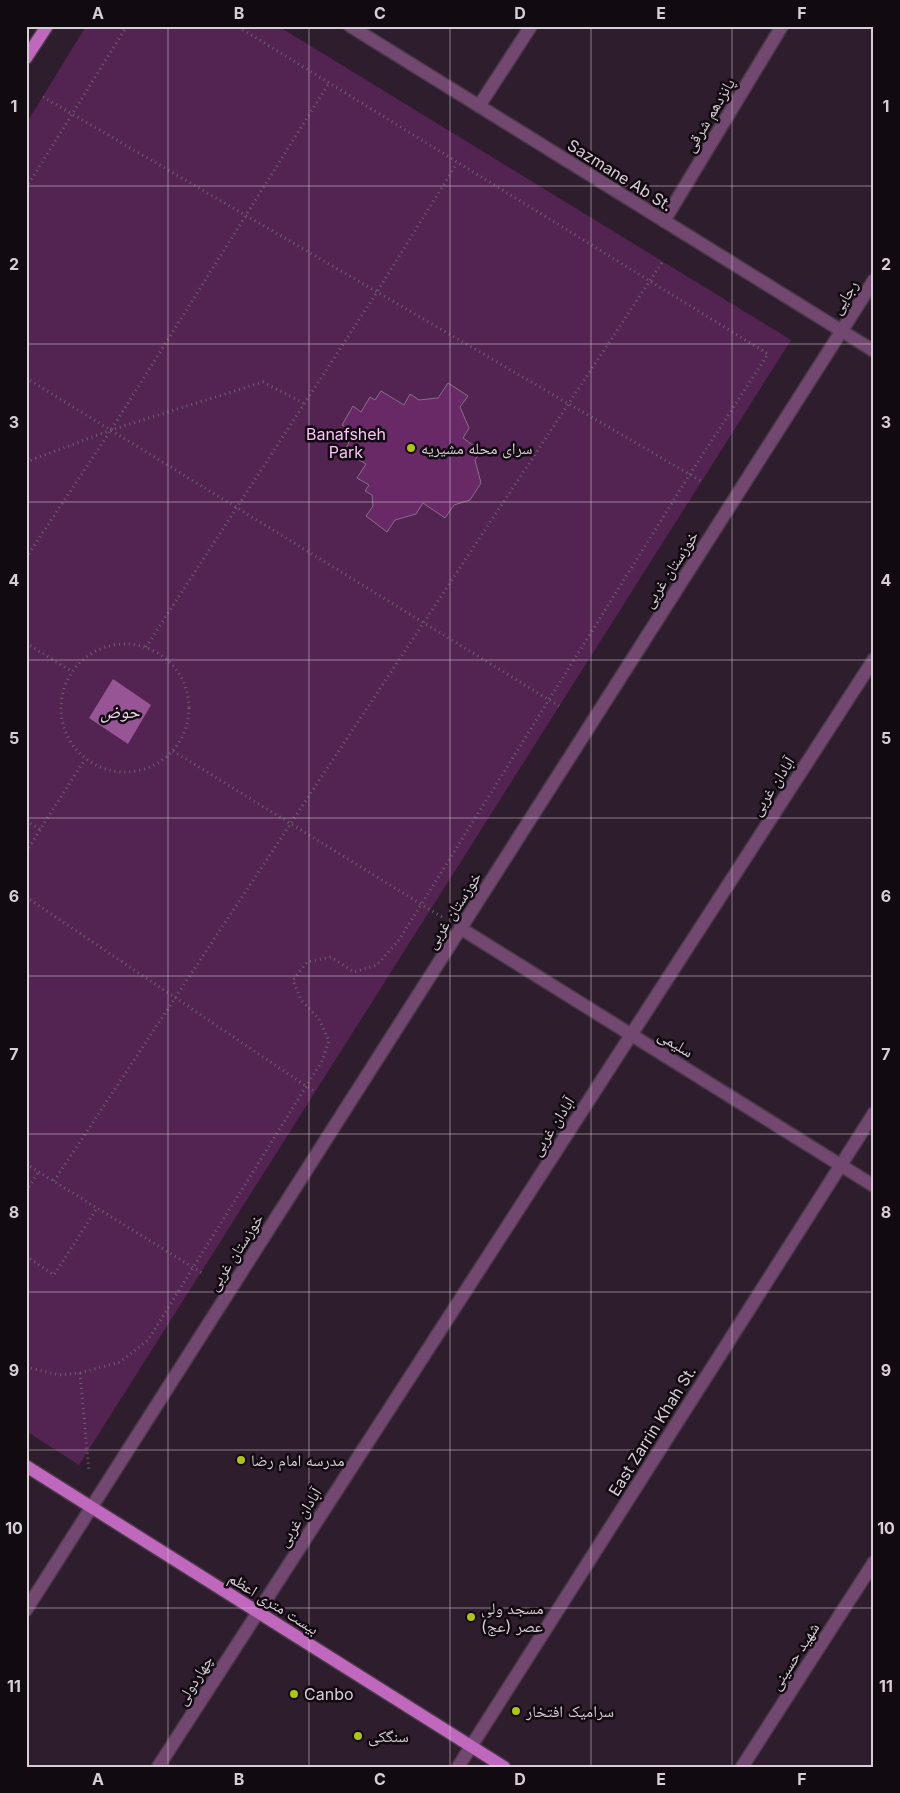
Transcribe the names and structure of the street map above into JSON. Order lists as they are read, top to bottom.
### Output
{
  "streets": {
    "main road": ["بیست متری اعظم"],
    "street": [
      "پانزدهم شرقی",
      "Sazmane Ab St.",
      "رجایی",
      "خوزستان غربی",
      "آبادان غربی",
      "سلیمی",
      "East Zarrin Khah St.",
      "شهید حسینی",
      "چهاردولی"
    ]
  },
  "crossings": [
    ["پانزدهم شرقی", "Sazmane Ab St."],
    ["Sazmane Ab St.", "رجایی"],
    ["Sazmane Ab St.", "خوزستان غربی"],
    ["رجایی", "خوزستان غربی"],
    ["خوزستان غربی", "سلیمی"],
    ["خوزستان غربی", "بیست متری اعظم"],
    ["آبادان غربی", "سلیمی"],
    ["آبادان غربی", "بیست متری اعظم"],
    ["آبادان غربی", "چهاردولی"],
    ["سلیمی", "East Zarrin Khah St."],
    ["East Zarrin Khah St.", "بیست متری اعظم"],
    ["بیست متری اعظم", "چهاردولی"]
  ],
  "water": ["حوض"],
  "parks": ["Banafsheh Park"],
  "places": [
    "سرای محله مشیریه",
    "مدرسه امام رضا",
    "مسجد ولی عصر (عج)",
    "Canbo",
    "سرامیک افتخار",
    "سنگکی"
  ],
  "grid": {
    "columns": [
      "A",
      "B",
      "C",
      "D",
      "E",
      "F"
    ],
    "rows": [
      "1",
      "2",
      "3",
      "4",
      "5",
      "6",
      "7",
      "8",
      "9",
      "10",
      "11"
    ]
  }
}
